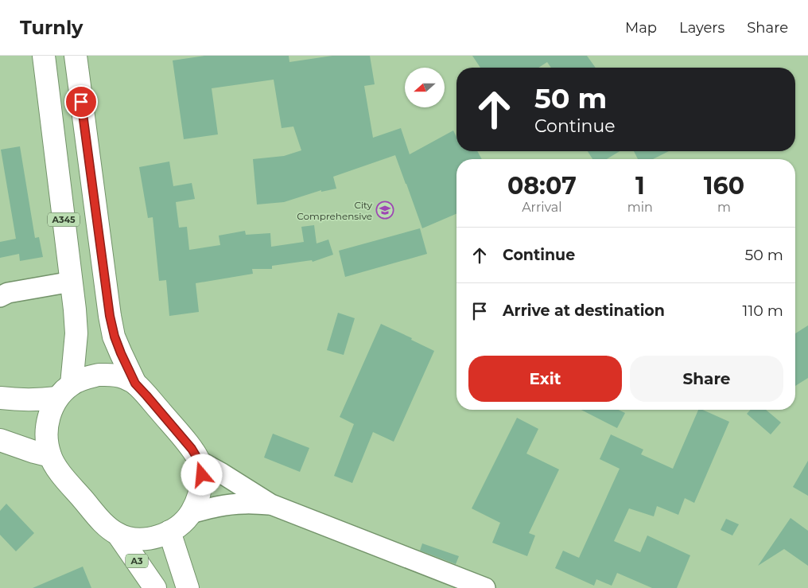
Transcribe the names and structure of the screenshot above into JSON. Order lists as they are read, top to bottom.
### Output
{
  "streets": {
    "highway": ["A345", "A3"]
  },
  "crossings": [
    ["A345", "A3"]
  ],
  "places": {
    "school or university": ["City Comprehensive"]
  },
  "north": "left",
  "page": {
    "header": "Turnly",
    "nav": ["Map", "Layers", "Share"],
    "turn": ["50 m", "Continue"],
    "eta": [
      "08:07",
      "Arrival",
      "1",
      "min",
      "160",
      "m"
    ],
    "list": [
      {
        "name": "Continue",
        "value": "50 m"
      },
      {
        "name": "Arrive at destination",
        "value": "110 m"
      }
    ],
    "buttons": ["Exit", "Share"]
  }
}
